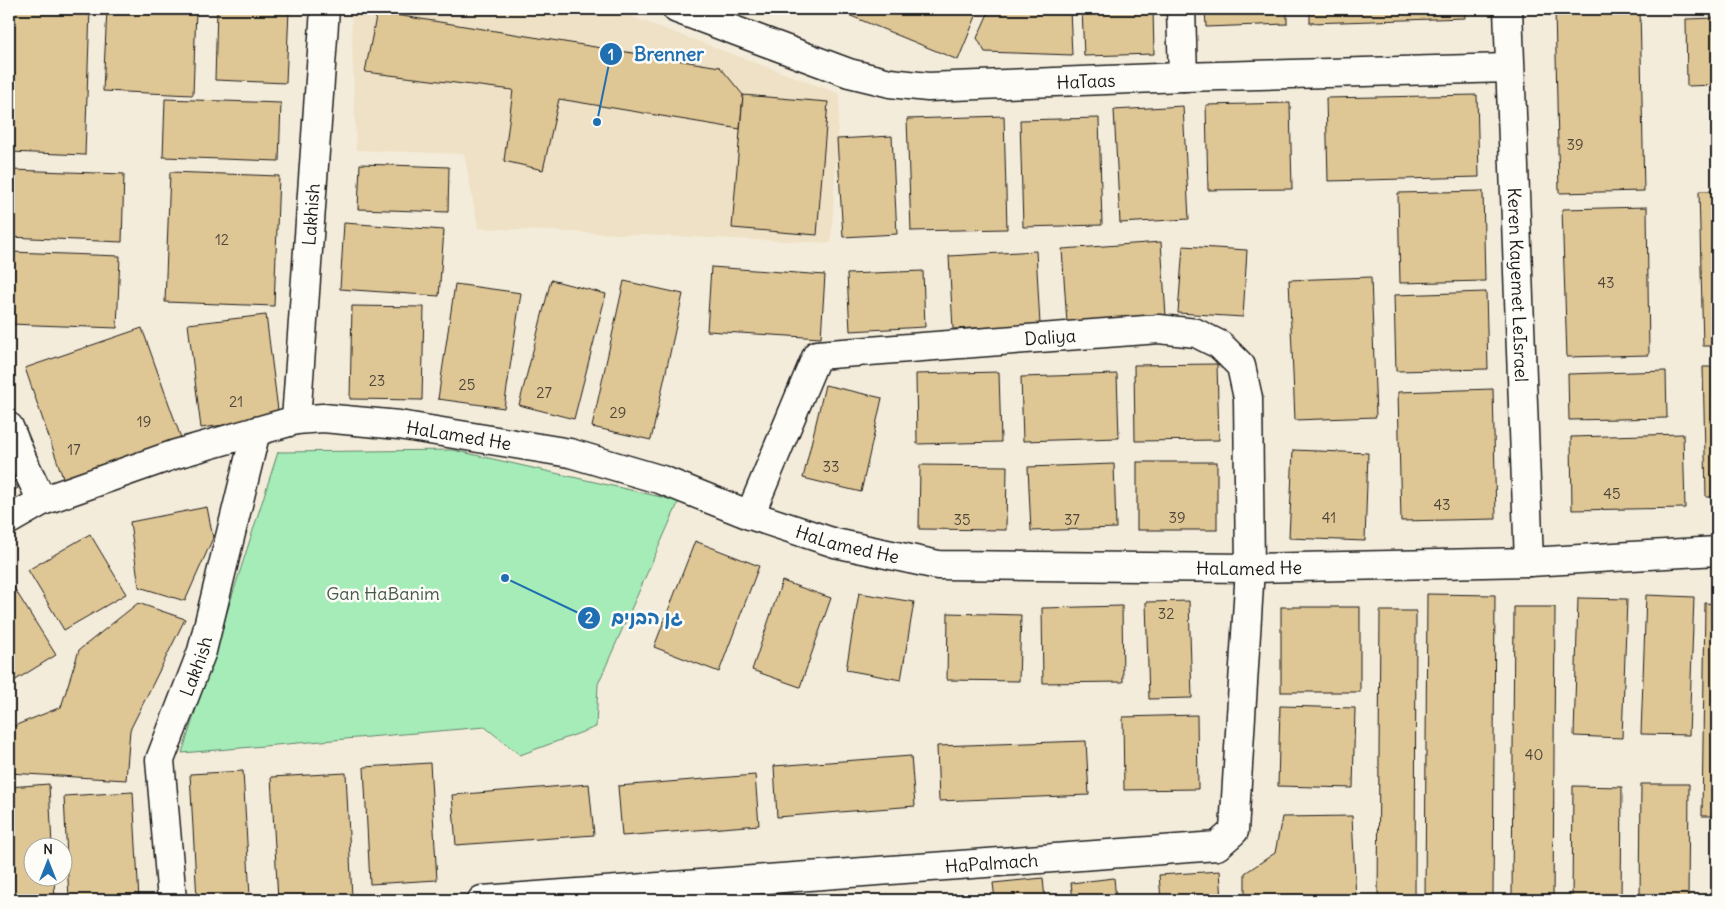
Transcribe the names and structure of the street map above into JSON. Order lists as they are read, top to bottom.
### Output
{
  "streets": {
    "street": [
      "HaTaas",
      "Lakhish",
      "Keren Kayemet LeIsrael",
      "Daliya",
      "HaLamed He",
      "HaPalmach"
    ]
  },
  "crossings": [
    ["HaTaas", "Keren Kayemet LeIsrael"],
    ["Lakhish", "HaLamed He"],
    ["Keren Kayemet LeIsrael", "HaLamed He"],
    ["Daliya", "HaLamed He"],
    ["Daliya", "HaPalmach"],
    ["HaLamed He", "HaPalmach"]
  ],
  "parks": ["Gan HaBanim"],
  "places": ["Brenner", "גן הבנים"],
  "house_numbers": [
    "39",
    "12",
    "43",
    "23",
    "25",
    "27",
    "21",
    "29",
    "19",
    "17",
    "33",
    "45",
    "43",
    "39",
    "41",
    "35",
    "37",
    "32",
    "40"
  ],
  "north": "top"
}
